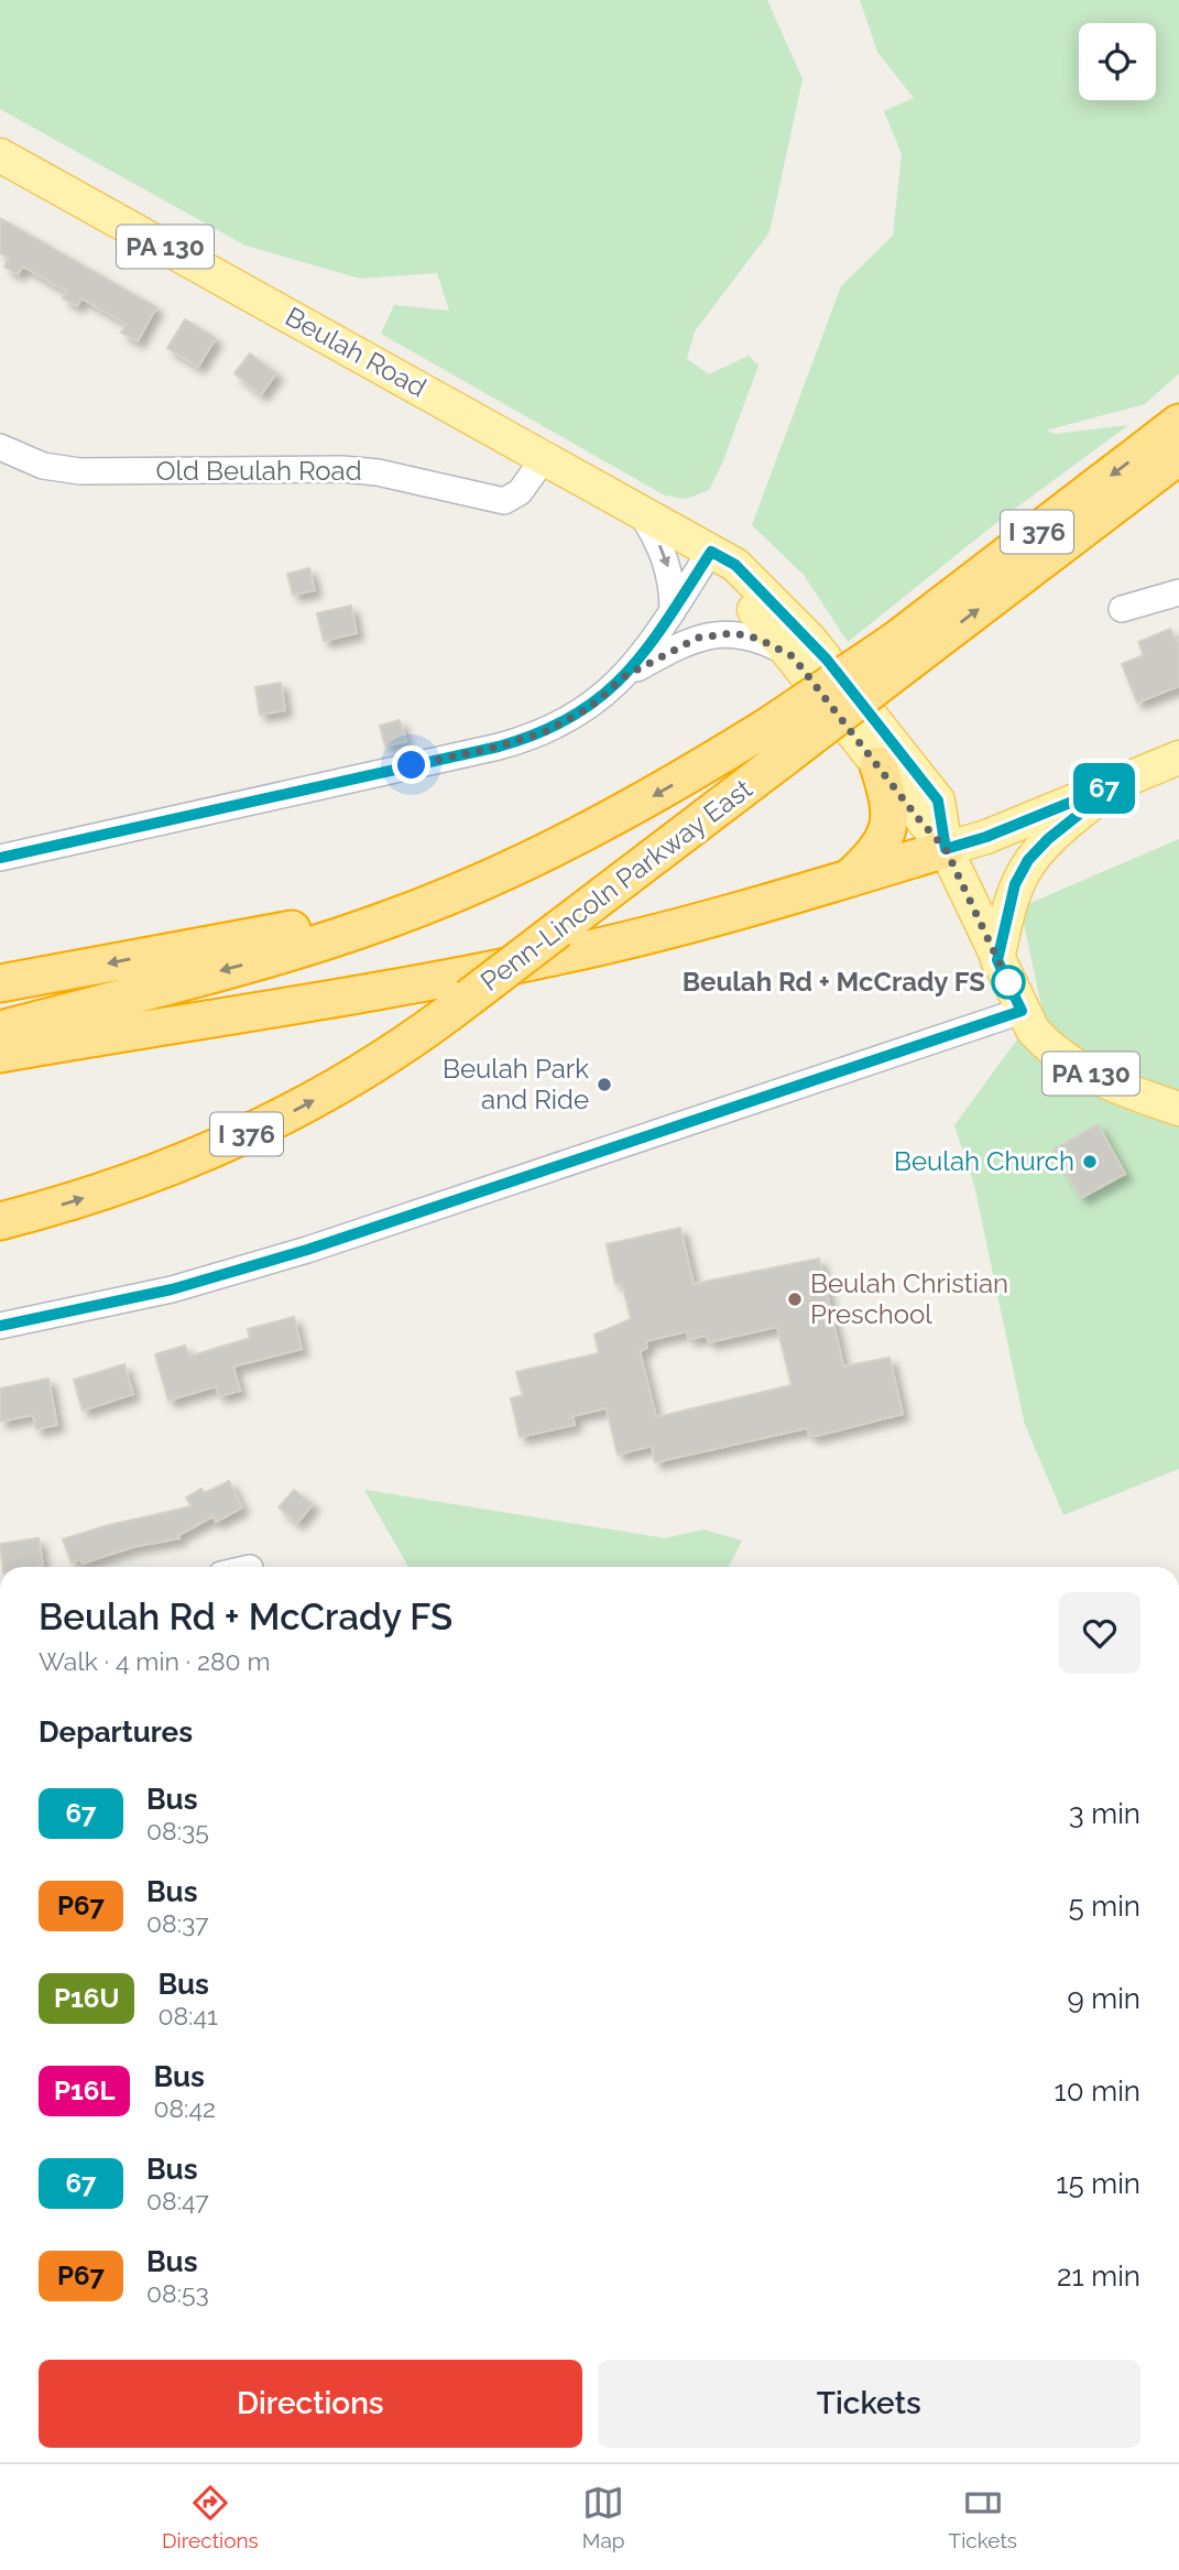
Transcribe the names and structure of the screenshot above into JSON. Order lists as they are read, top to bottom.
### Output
{
  "streets": {
    "highway": ["I 376", "Penn-Lincoln Parkway East"],
    "main road": ["PA 130", "Beulah Road"],
    "street": ["Old Beulah Road"]
  },
  "crossings": [
    ["Beulah Road", "Old Beulah Road"]
  ],
  "places": [
    "Beulah Rd + McCrady FS",
    "Beulah Park and Ride",
    "Beulah Church",
    "Beulah Christian Preschool"
  ],
  "lines": ["bus line 67"],
  "page": {
    "on_map": "67",
    "heading": [
      ["Beulah Rd + McCrady FS", "Walk · 4 min · 280 m"],
      "Departures"
    ],
    "list": [
      {
        "mark": "67",
        "name": "Bus",
        "note": "08:35",
        "value": "3 min"
      },
      {
        "mark": "P67",
        "name": "Bus",
        "note": "08:37",
        "value": "5 min"
      },
      {
        "mark": "P16U",
        "name": "Bus",
        "note": "08:41",
        "value": "9 min"
      },
      {
        "mark": "P16L",
        "name": "Bus",
        "note": "08:42",
        "value": "10 min"
      },
      {
        "mark": "67",
        "name": "Bus",
        "note": "08:47",
        "value": "15 min"
      },
      {
        "mark": "P67",
        "name": "Bus",
        "note": "08:53",
        "value": "21 min"
      }
    ],
    "buttons": ["Directions", "Tickets"],
    "tabs": ["Directions", "Map", "Tickets"]
  }
}
